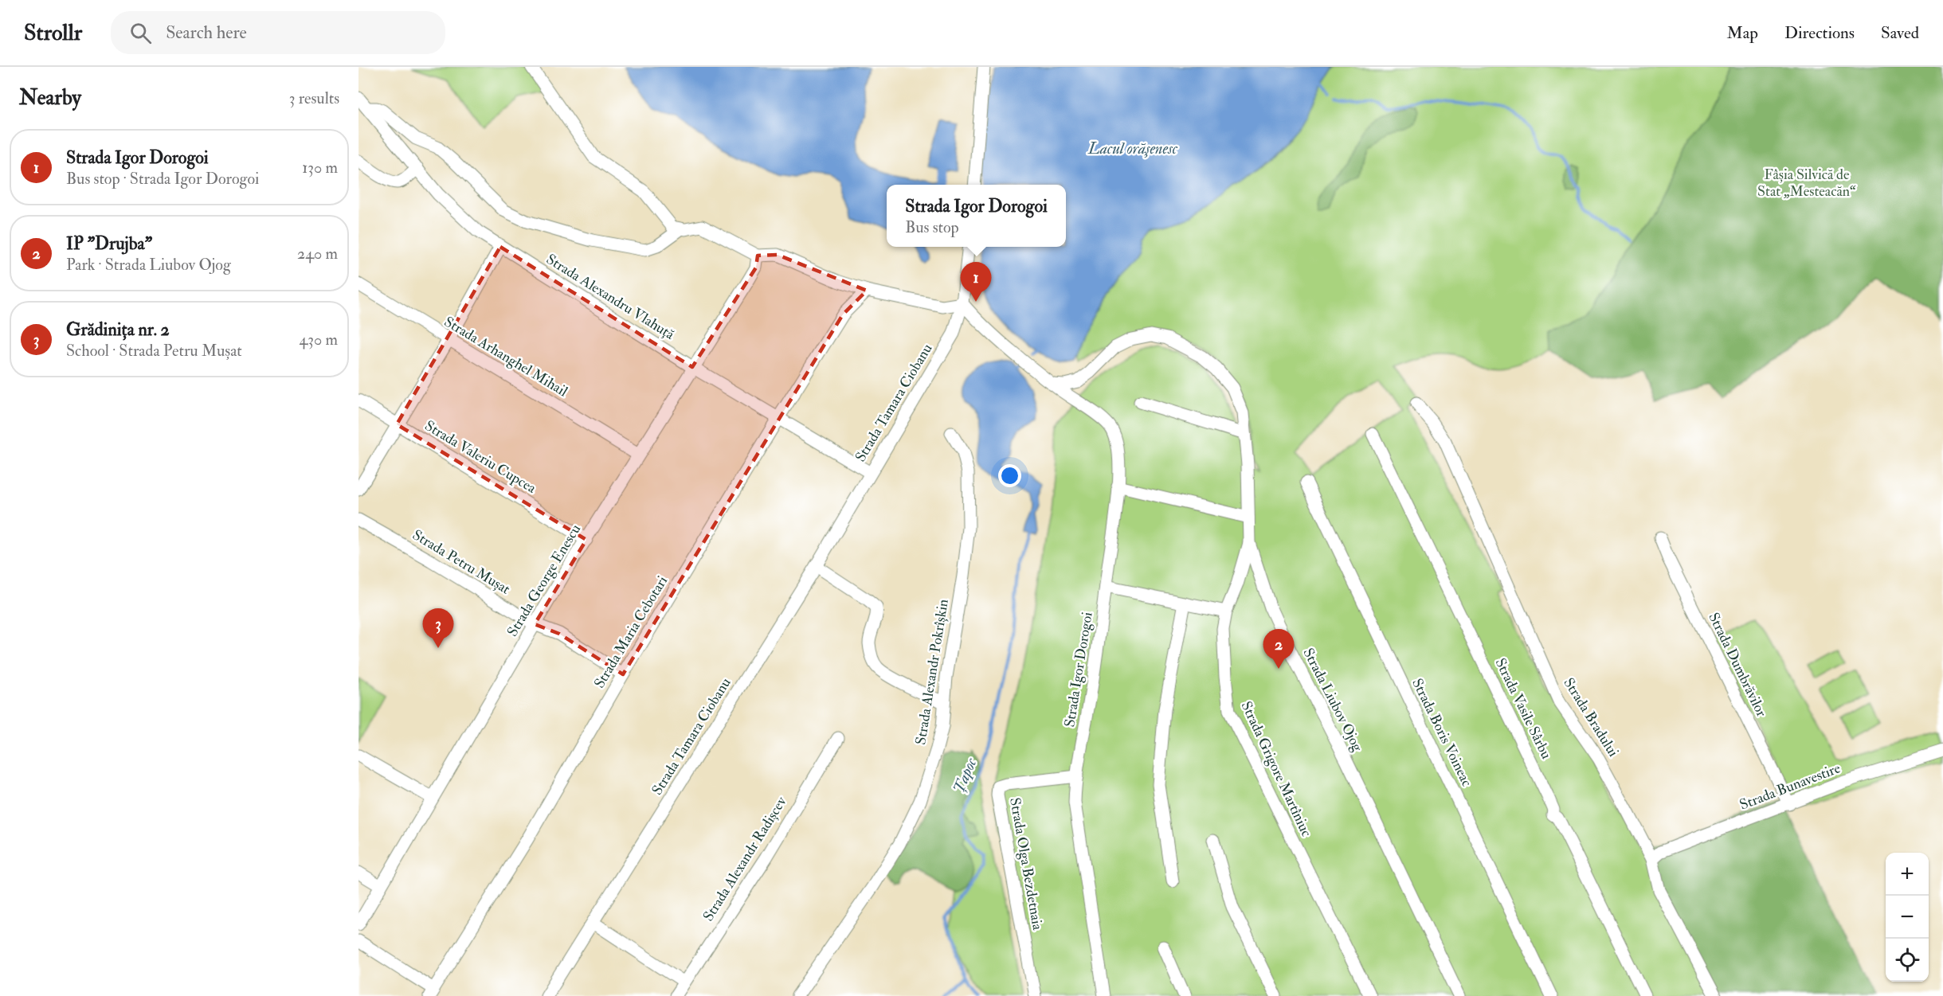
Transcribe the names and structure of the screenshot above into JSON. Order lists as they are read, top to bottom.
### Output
{
  "streets": {
    "street": [
      "Strada Аlexandru Vlahuță",
      "Strada Arhanghel Mihail",
      "Strada Tamara Ciobanu",
      "Strada Valeriu Cupcea",
      "Strada Petru Mușat",
      "Strada George Enescu",
      "Strada Maria Cebotari",
      "Strada Dumbrăvilor",
      "Strada Igor Dorogoi",
      "Strada Alexandr Pokrîșkin",
      "Strada Liubov Ojog",
      "Strada Vasile Sârbu",
      "Strada Bradului",
      "Strada Boris Voineac",
      "Strada Grigore Martîniuc",
      "Strada Bunavestire",
      "Strada Alexandr Radișcev",
      "Strada Olga Bezdetnaia"
    ]
  },
  "crossings": [
    ["Strada Аlexandru Vlahuță", "Strada Tamara Ciobanu"],
    ["Strada Аlexandru Vlahuță", "Strada George Enescu"],
    ["Strada Аlexandru Vlahuță", "Strada Maria Cebotari"],
    ["Strada Arhanghel Mihail", "Strada George Enescu"],
    ["Strada Tamara Ciobanu", "Strada Igor Dorogoi"],
    ["Strada Valeriu Cupcea", "Strada George Enescu"],
    ["Strada Petru Mușat", "Strada George Enescu"],
    ["Strada Petru Mușat", "Strada Maria Cebotari"],
    ["Strada Dumbrăvilor", "Strada Bunavestire"],
    ["Strada Igor Dorogoi", "Strada Liubov Ojog"],
    ["Strada Igor Dorogoi", "Strada Olga Bezdetnaia"],
    ["Strada Liubov Ojog", "Strada Grigore Martîniuc"],
    ["Strada Bradului", "Strada Bunavestire"]
  ],
  "water": ["Lacul orăşenesc", "Țapoc"],
  "parks": ["Fâșia Silvică de Stat „Mesteacăn“"],
  "page": {
    "header": "Strollr",
    "search": "Search here",
    "nav": ["Map", "Directions", "Saved"],
    "heading": ["Nearby", "3 results"],
    "list": [
      {
        "mark": "1",
        "name": "Strada Igor Dorogoi",
        "note": "Bus stop · Strada Igor Dorogoi",
        "value": "130 m"
      },
      {
        "mark": "2",
        "name": "IP \"Drujba\"",
        "note": "Park · Strada Liubov Ojog",
        "value": "240 m"
      },
      {
        "mark": "3",
        "name": "Grădinița nr. 2",
        "note": "School · Strada Petru Mușat",
        "value": "430 m"
      }
    ],
    "popup": ["Strada Igor Dorogoi", "Bus stop"],
    "pins": ["1", "3", "2"],
    "map_buttons": ["+", "−"]
  }
}
